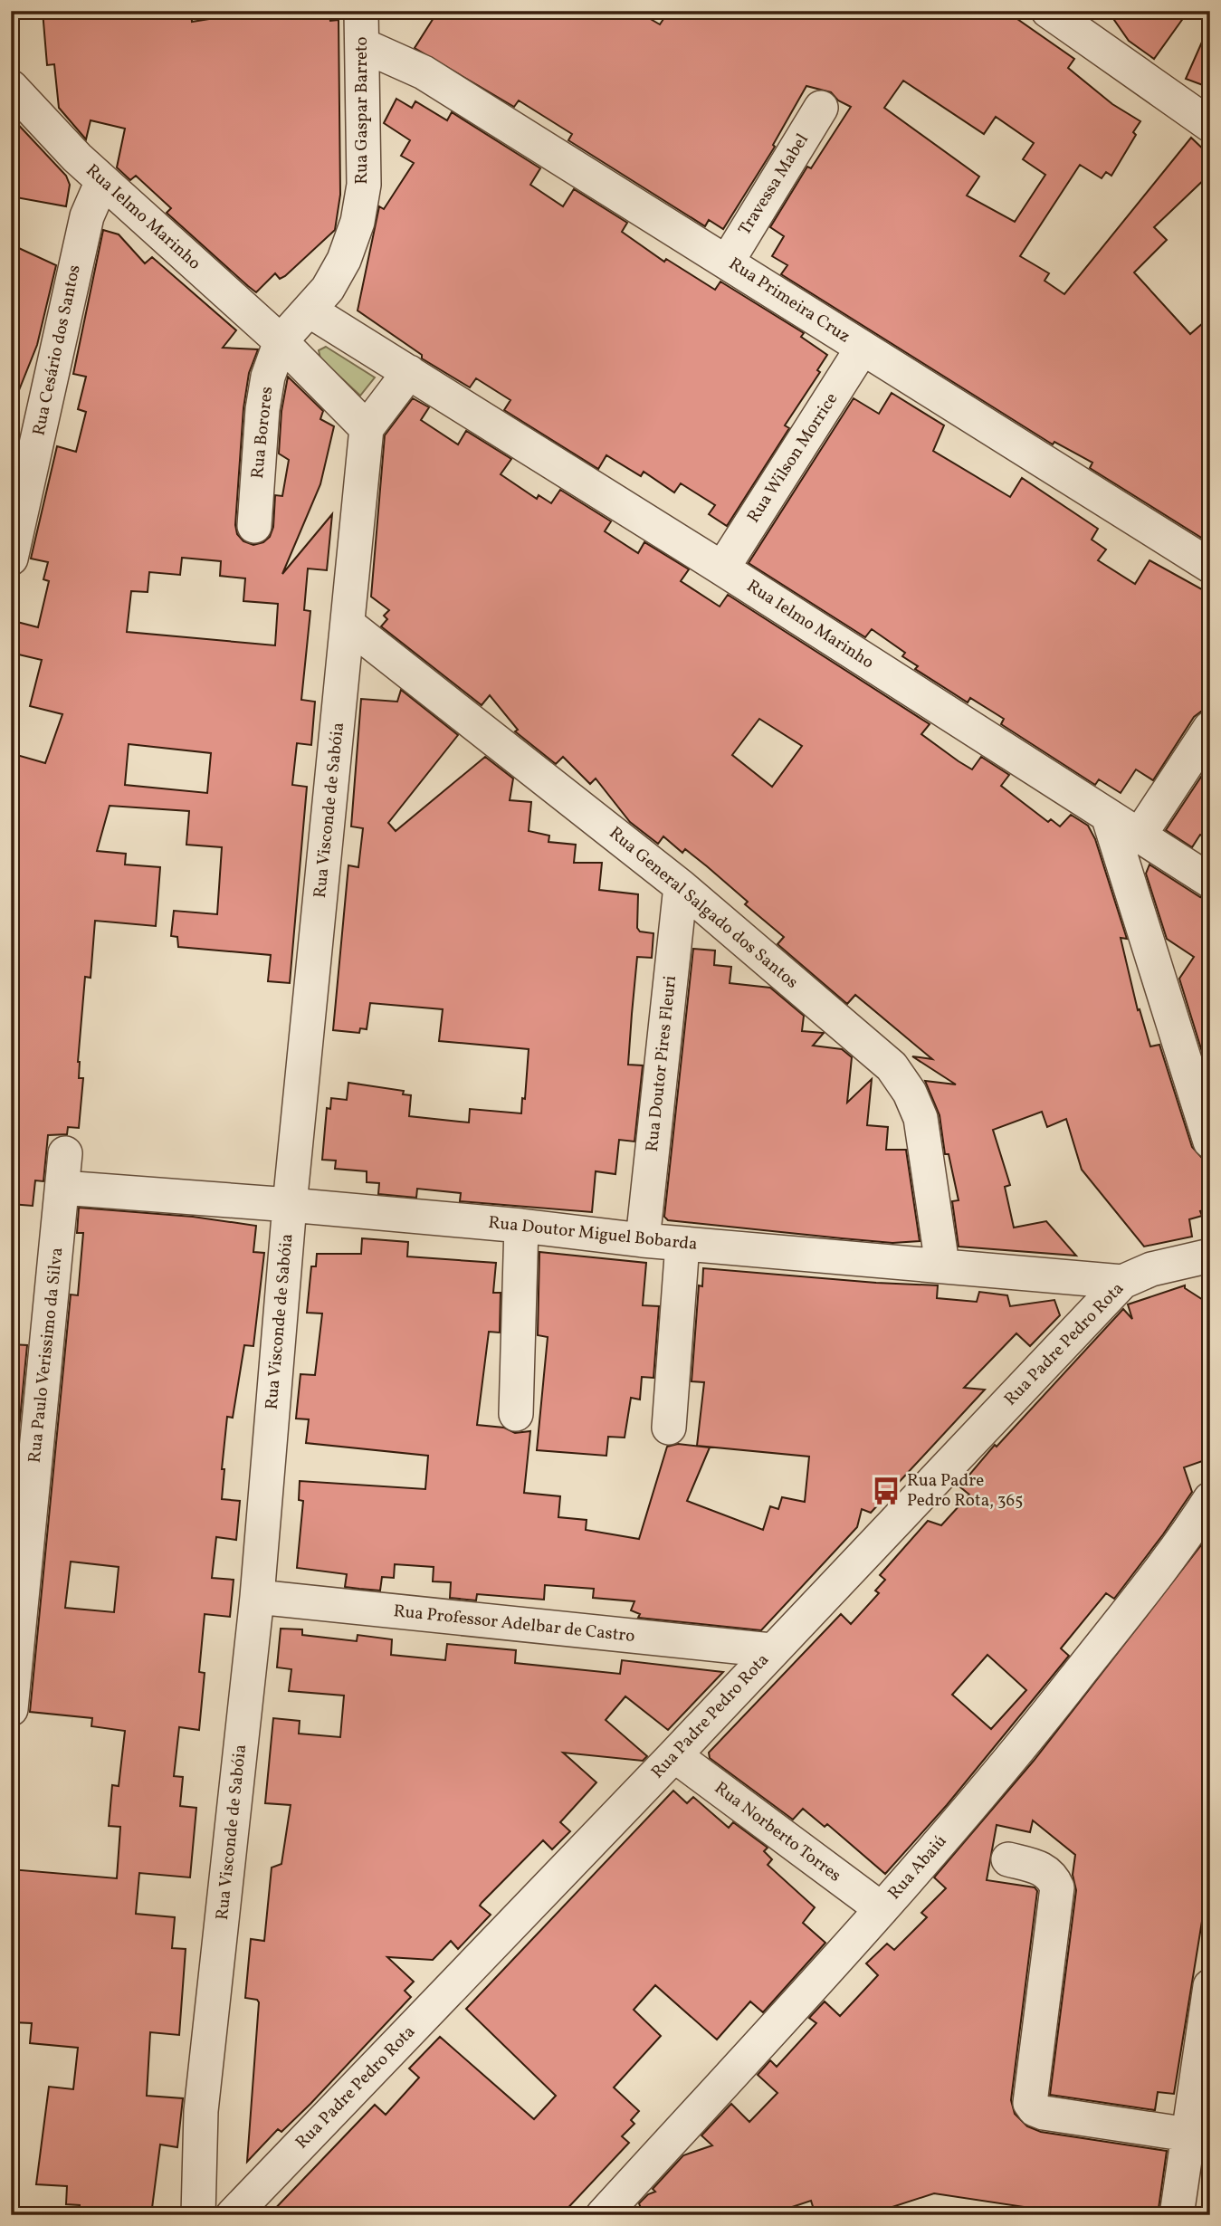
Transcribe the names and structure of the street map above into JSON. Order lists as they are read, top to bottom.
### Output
{
  "streets": {
    "street": [
      "Rua Gaspar Barreto",
      "Travessa Mabel",
      "Rua Ielmo Marinho",
      "Rua Primeira Cruz",
      "Rua Cesário dos Santos",
      "Rua Borores",
      "Rua Wilson Morrice",
      "Rua Visconde de Sabóia",
      "Rua General Salgado dos Santos",
      "Rua Doutor Pires Fleuri",
      "Rua Doutor Miguel Bobarda",
      "Rua Padre Pedro Rota",
      "Rua Paulo Verissimo da Silva",
      "Rua Professor Adelbar de Castro",
      "Rua Norberto Torres",
      "Rua Abaiú"
    ]
  },
  "crossings": [
    ["Rua Gaspar Barreto", "Rua Ielmo Marinho"],
    ["Rua Gaspar Barreto", "Rua Primeira Cruz"],
    ["Rua Gaspar Barreto", "Rua Borores"],
    ["Travessa Mabel", "Rua Primeira Cruz"],
    ["Rua Ielmo Marinho", "Rua Cesário dos Santos"],
    ["Rua Ielmo Marinho", "Rua Borores"],
    ["Rua Ielmo Marinho", "Rua Wilson Morrice"],
    ["Rua Ielmo Marinho", "Rua Visconde de Sabóia"],
    ["Rua Primeira Cruz", "Rua Wilson Morrice"],
    ["Rua Visconde de Sabóia", "Rua General Salgado dos Santos"],
    ["Rua Visconde de Sabóia", "Rua Doutor Miguel Bobarda"],
    ["Rua Visconde de Sabóia", "Rua Professor Adelbar de Castro"],
    ["Rua General Salgado dos Santos", "Rua Doutor Pires Fleuri"],
    ["Rua General Salgado dos Santos", "Rua Doutor Miguel Bobarda"],
    ["Rua Doutor Pires Fleuri", "Rua Doutor Miguel Bobarda"],
    ["Rua Doutor Miguel Bobarda", "Rua Padre Pedro Rota"],
    ["Rua Doutor Miguel Bobarda", "Rua Paulo Verissimo da Silva"],
    ["Rua Padre Pedro Rota", "Rua Professor Adelbar de Castro"],
    ["Rua Padre Pedro Rota", "Rua Norberto Torres"],
    ["Rua Norberto Torres", "Rua Abaiú"]
  ],
  "places": {
    "bus stop": ["Rua Padre Pedro Rota, 365"]
  }
}
